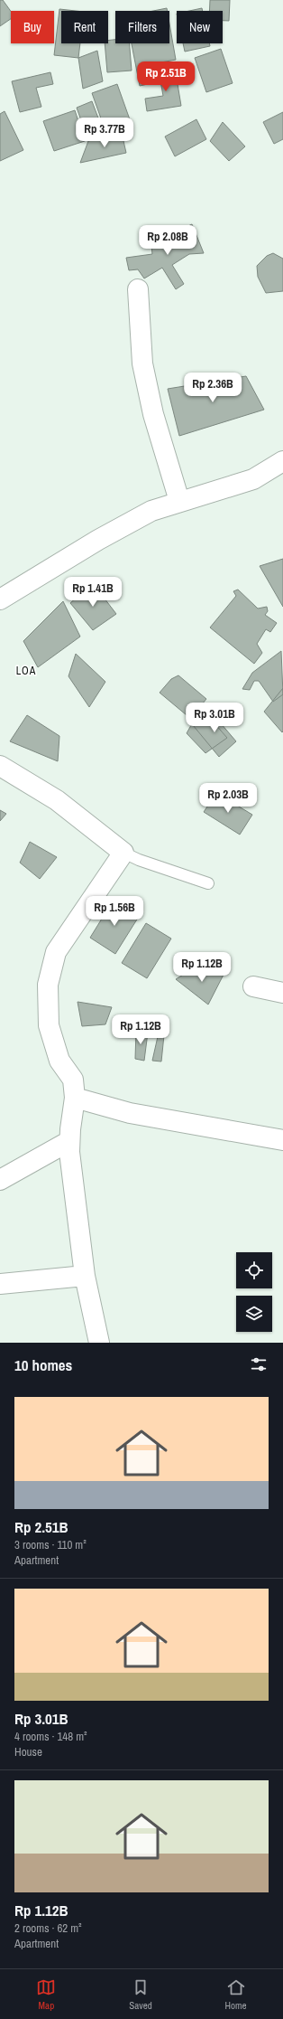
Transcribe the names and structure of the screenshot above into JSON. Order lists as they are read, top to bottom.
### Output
{
  "districts": ["LOA"],
  "page": {
    "chip": [
      "Buy",
      "Rent",
      "Filters",
      "New"
    ],
    "price": [
      "Rp 2.51B",
      "Rp 3.77B",
      "Rp 2.08B",
      "Rp 2.36B",
      "Rp 1.41B",
      "Rp 3.01B",
      "Rp 2.03B",
      "Rp 1.56B",
      "Rp 1.12B",
      "Rp 1.12B"
    ],
    "heading": "10 homes",
    "list": [
      {
        "name": "Rp 2.51B",
        "note": "3 rooms · 110 m² · Apartment"
      },
      {
        "name": "Rp 3.01B",
        "note": "4 rooms · 148 m² · House"
      },
      {
        "name": "Rp 1.12B",
        "note": "2 rooms · 62 m² · Apartment"
      }
    ],
    "tabs": ["Map", "Saved", "Home"]
  }
}
